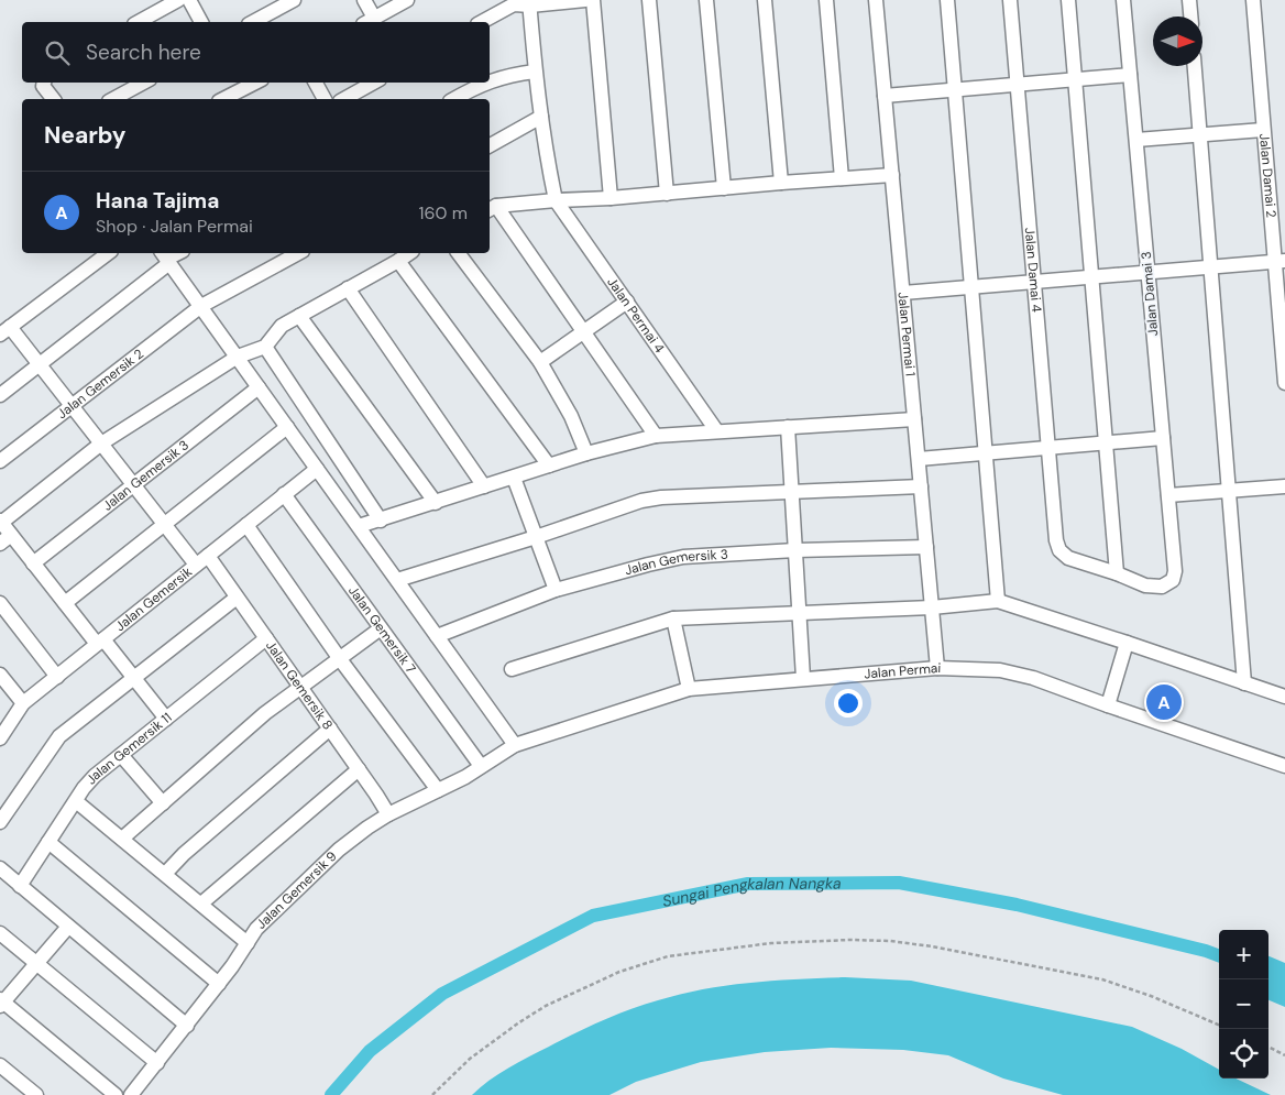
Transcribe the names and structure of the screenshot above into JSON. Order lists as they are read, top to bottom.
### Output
{
  "streets": {
    "street": [
      "Jalan Damai 2",
      "Jalan Damai 4",
      "Jalan Damai 3",
      "Jalan Permai 4",
      "Jalan Permai 1",
      "Jalan Gemersik 2",
      "Jalan Gemersik 3",
      "Jalan Gemersik",
      "Jalan Gemersik 7",
      "Jalan Permai",
      "Jalan Gemersik 8",
      "Jalan Gemersik 11",
      "Jalan Gemersik 9"
    ]
  },
  "crossings": [
    ["Jalan Damai 4", "Jalan Damai 3"],
    ["Jalan Permai 1", "Jalan Gemersik 3"],
    ["Jalan Permai 1", "Jalan Permai"],
    ["Jalan Gemersik", "Jalan Gemersik 7"],
    ["Jalan Gemersik", "Jalan Gemersik 8"],
    ["Jalan Gemersik 7", "Jalan Gemersik 9"],
    ["Jalan Permai", "Jalan Gemersik 9"],
    ["Jalan Gemersik 8", "Jalan Gemersik 11"],
    ["Jalan Gemersik 8", "Jalan Gemersik 9"]
  ],
  "water": ["Sungai Pengkalan Nangka"],
  "north": "right",
  "page": {
    "search": "Search here",
    "heading": "Nearby",
    "list": [
      {
        "mark": "A",
        "name": "Hana Tajima",
        "note": "Shop · Jalan Permai",
        "value": "160 m"
      }
    ],
    "pins": "A",
    "map_buttons": ["+", "−"]
  }
}
